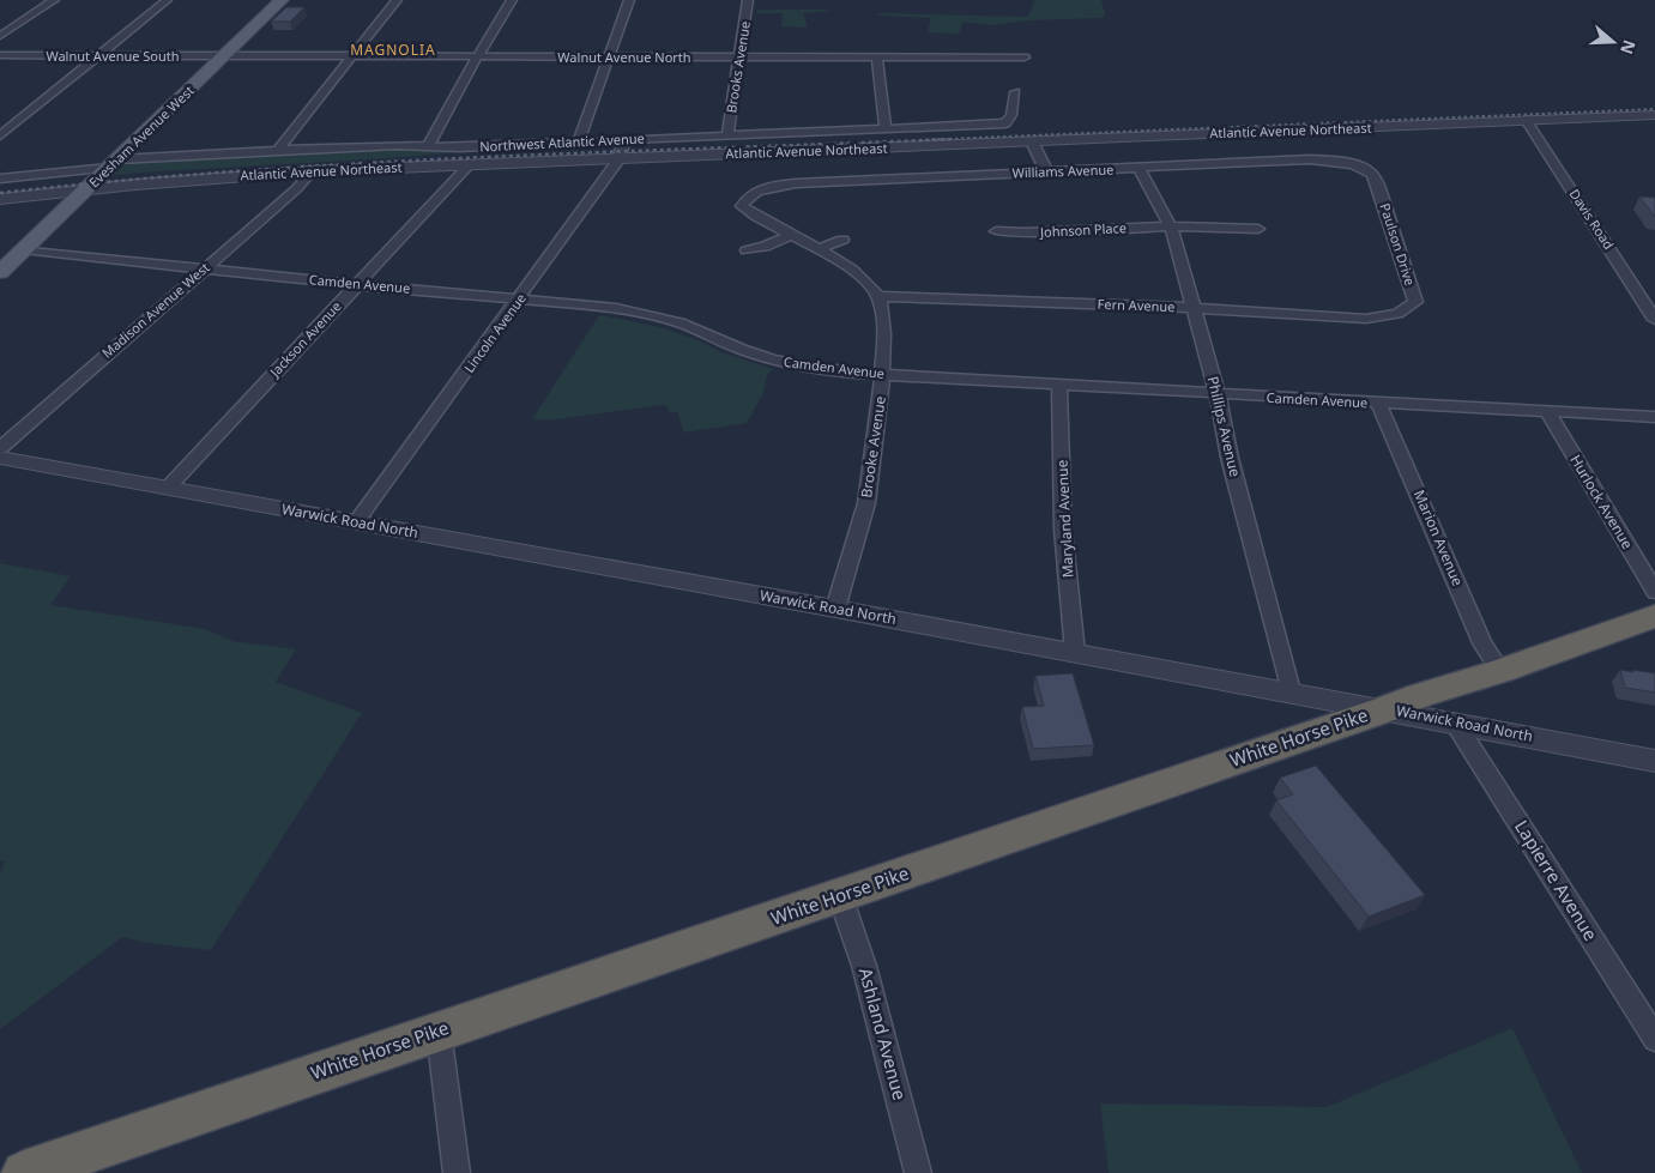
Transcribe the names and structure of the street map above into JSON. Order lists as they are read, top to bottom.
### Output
{
  "streets": {
    "highway": ["White Horse Pike"],
    "main road": ["Evesham Avenue West"],
    "street": [
      "Walnut Avenue South",
      "Walnut Avenue North",
      "Brooks Avenue",
      "Atlantic Avenue Northeast",
      "Northwest Atlantic Avenue",
      "Williams Avenue",
      "Davis Road",
      "Johnson Place",
      "Paulson Drive",
      "Camden Avenue",
      "Fern Avenue",
      "Madison Avenue West",
      "Lincoln Avenue",
      "Jackson Avenue",
      "Phillips Avenue",
      "Brooke Avenue",
      "Hurlock Avenue",
      "Maryland Avenue",
      "Warwick Road North",
      "Marion Avenue",
      "Lapierre Avenue",
      "Ashland Avenue"
    ]
  },
  "crossings": [
    ["Walnut Avenue South", "Walnut Avenue North"],
    ["Walnut Avenue South", "Evesham Avenue West"],
    ["Walnut Avenue North", "Brooks Avenue"],
    ["Walnut Avenue North", "Evesham Avenue West"],
    ["Brooks Avenue", "Northwest Atlantic Avenue"],
    ["Atlantic Avenue Northeast", "Evesham Avenue West"],
    ["Atlantic Avenue Northeast", "Davis Road"],
    ["Atlantic Avenue Northeast", "Madison Avenue West"],
    ["Atlantic Avenue Northeast", "Lincoln Avenue"],
    ["Atlantic Avenue Northeast", "Jackson Avenue"],
    ["Evesham Avenue West", "Northwest Atlantic Avenue"],
    ["Evesham Avenue West", "Camden Avenue"],
    ["Northwest Atlantic Avenue", "Lincoln Avenue"],
    ["Williams Avenue", "Paulson Drive"],
    ["Williams Avenue", "Phillips Avenue"],
    ["Johnson Place", "Phillips Avenue"],
    ["Paulson Drive", "Fern Avenue"],
    ["Camden Avenue", "Madison Avenue West"],
    ["Camden Avenue", "Lincoln Avenue"],
    ["Camden Avenue", "Jackson Avenue"],
    ["Camden Avenue", "Phillips Avenue"],
    ["Camden Avenue", "Brooke Avenue"],
    ["Camden Avenue", "Hurlock Avenue"],
    ["Camden Avenue", "Maryland Avenue"],
    ["Camden Avenue", "Marion Avenue"],
    ["Fern Avenue", "Phillips Avenue"],
    ["Fern Avenue", "Brooke Avenue"],
    ["Lincoln Avenue", "Warwick Road North"],
    ["Jackson Avenue", "Warwick Road North"],
    ["Phillips Avenue", "Warwick Road North"],
    ["Brooke Avenue", "Warwick Road North"],
    ["Maryland Avenue", "Warwick Road North"],
    ["Warwick Road North", "White Horse Pike"],
    ["Warwick Road North", "Lapierre Avenue"],
    ["Marion Avenue", "White Horse Pike"],
    ["White Horse Pike", "Ashland Avenue"]
  ],
  "districts": ["MAGNOLIA"],
  "north": "right"
}
